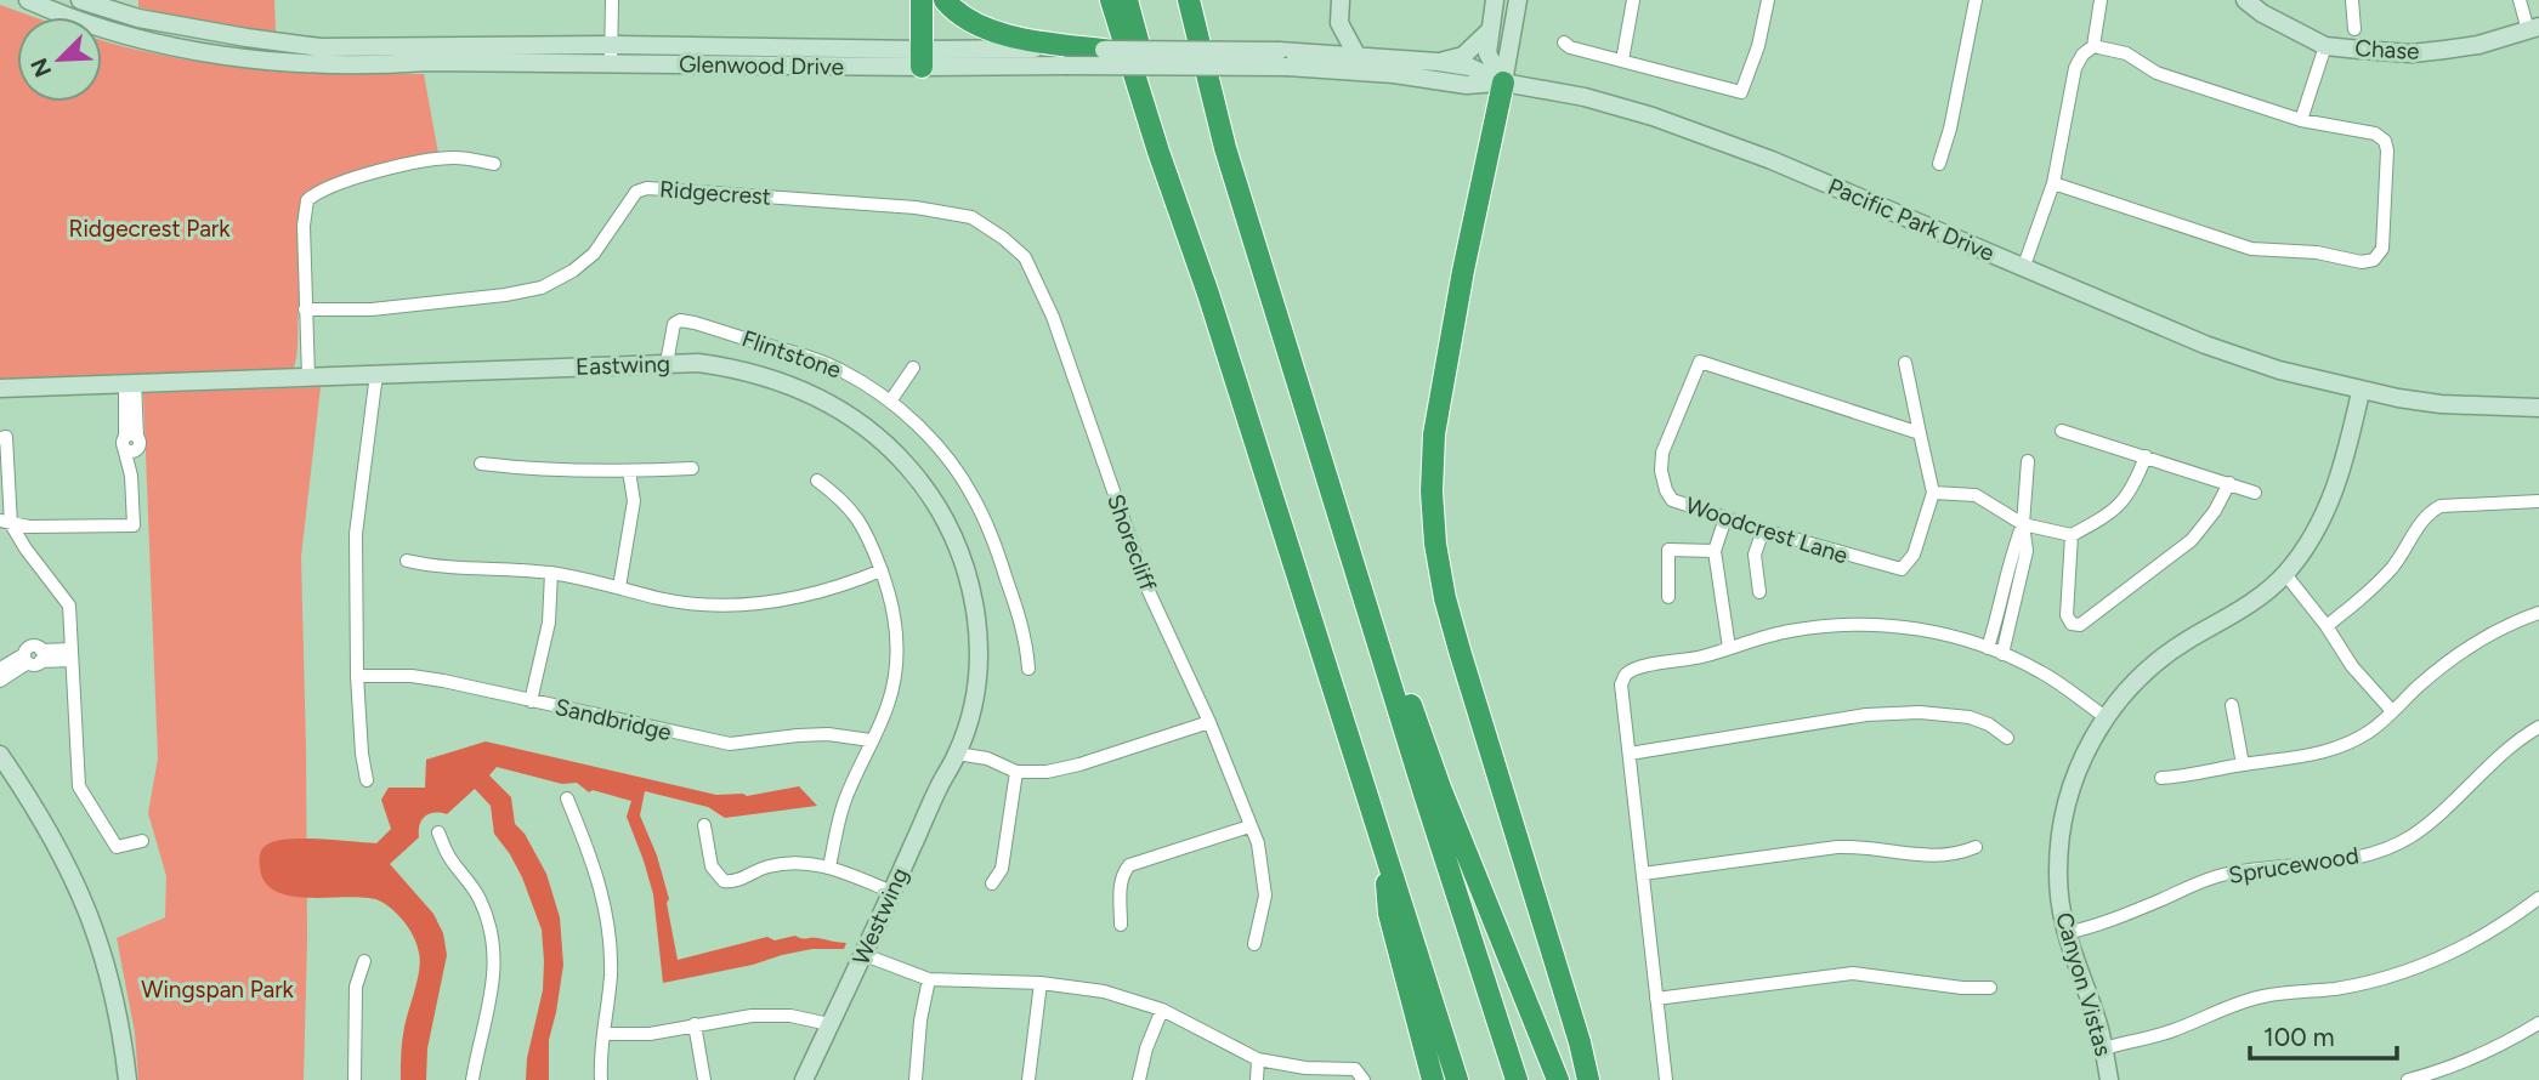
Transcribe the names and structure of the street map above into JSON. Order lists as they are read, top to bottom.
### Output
{
  "streets": {
    "main road": [
      "Chase",
      "Glenwood Drive",
      "Pacific Park Drive",
      "Eastwing",
      "Westwing",
      "Canyon Vistas"
    ],
    "street": [
      "Ridgecrest",
      "Flintstone",
      "Woodcrest Lane",
      "Shorecliff",
      "Sandbridge",
      "Sprucewood"
    ]
  },
  "crossings": [
    ["Glenwood Drive", "Pacific Park Drive"],
    ["Ridgecrest", "Shorecliff"],
    ["Pacific Park Drive", "Canyon Vistas"],
    ["Flintstone", "Eastwing"],
    ["Eastwing", "Westwing"],
    ["Sprucewood", "Canyon Vistas"]
  ],
  "parks": ["Ridgecrest Park", "Wingspan Park"],
  "scale_bar": "100 m",
  "north": "bottom left"
}
